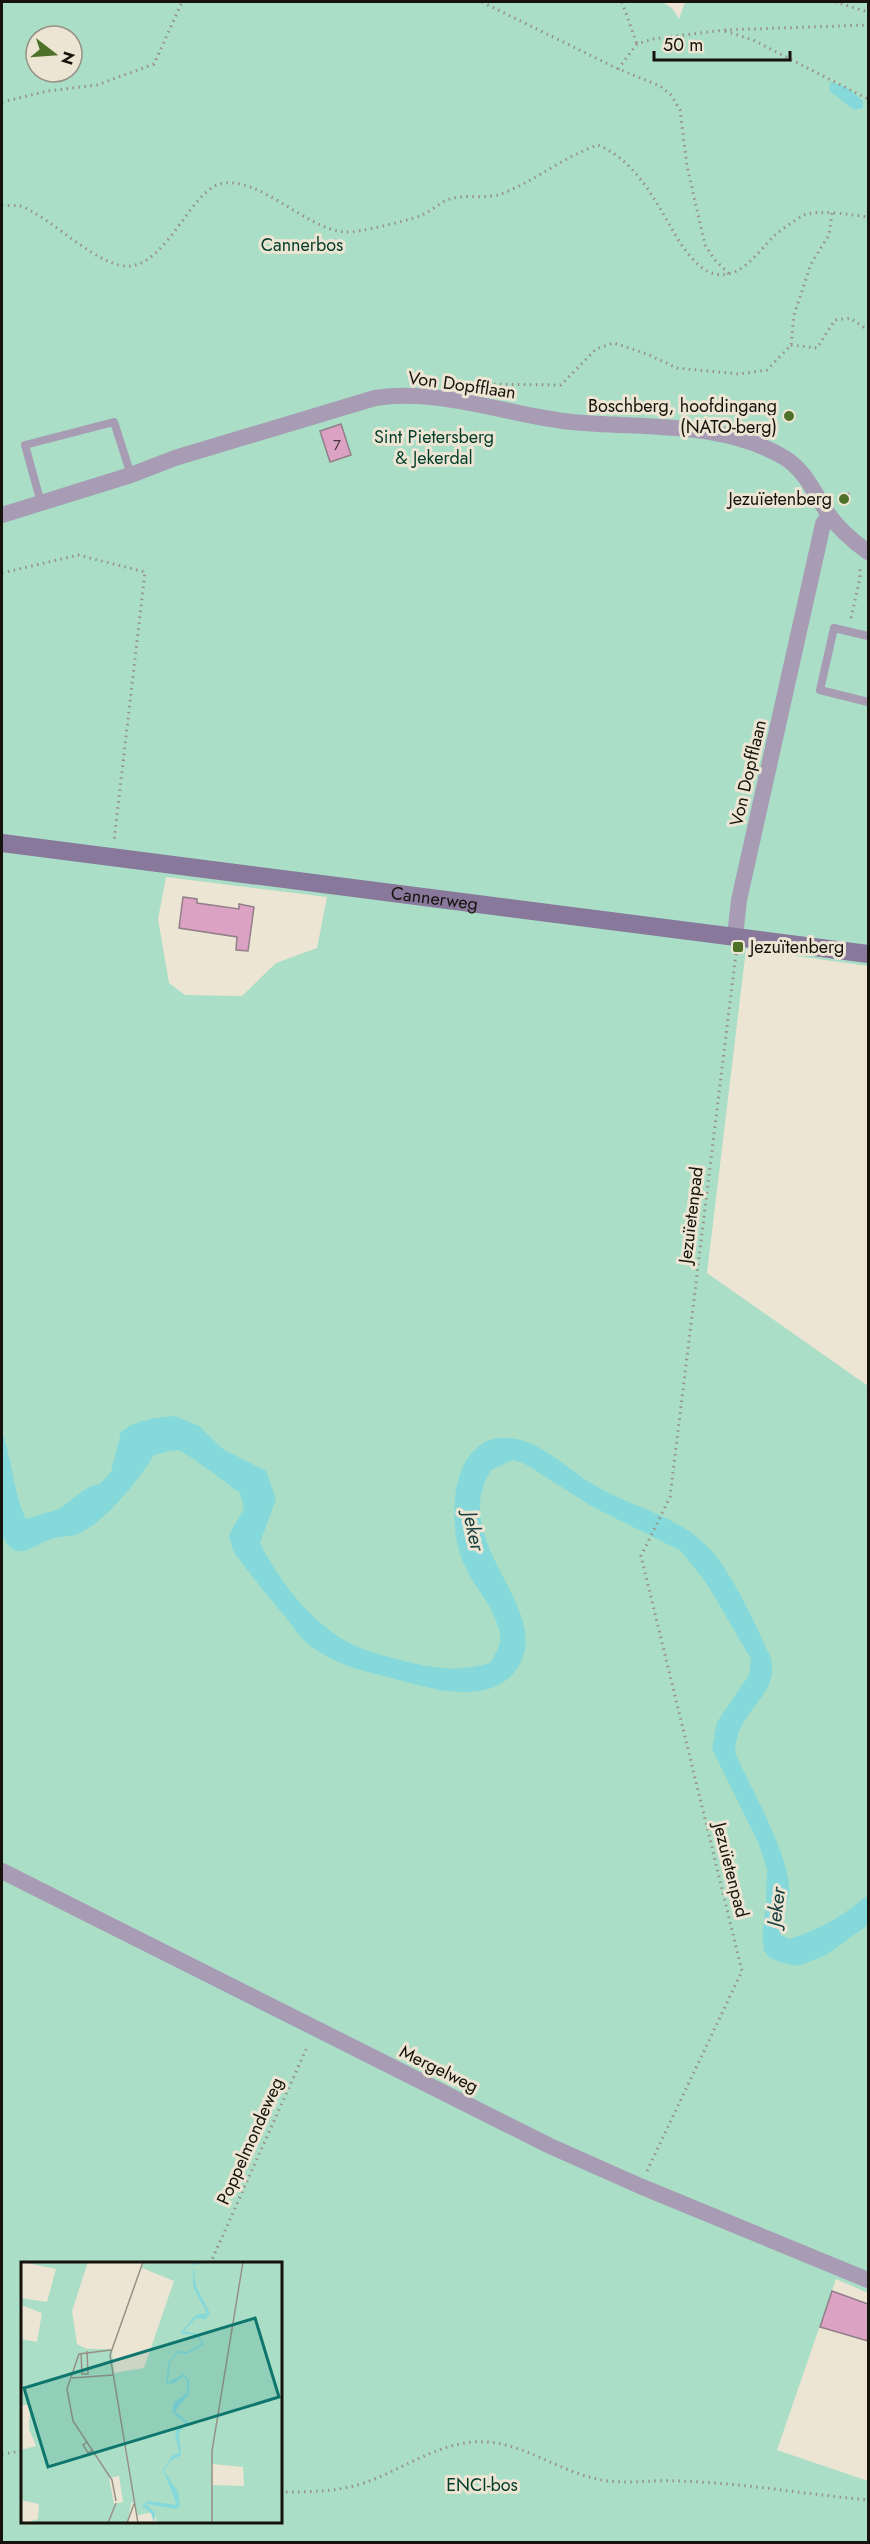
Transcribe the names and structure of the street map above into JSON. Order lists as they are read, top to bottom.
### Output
{
  "streets": {
    "main road": ["Cannerweg"],
    "street": ["Von Dopfflaan", "Mergelweg"],
    "path": ["Jezuïetenpad", "Poppelmondeweg"]
  },
  "crossings": [
    ["Von Dopfflaan", "Cannerweg"],
    ["Von Dopfflaan", "Jezuïetenpad"],
    ["Cannerweg", "Jezuïetenpad"],
    ["Jezuïetenpad", "Mergelweg"],
    ["Mergelweg", "Poppelmondeweg"]
  ],
  "water": ["Jeker"],
  "parks": ["Cannerbos", "Sint Pietersberg & Jekerdal", "ENCI-bos"],
  "places": {
    "other": ["Boschberg, hoofdingang (NATO-berg)", "Jezuïetenberg"],
    "transit": ["Jezuïtenberg"]
  },
  "house_numbers": ["7"],
  "scale_bar": "50 m",
  "north": "right"
}
